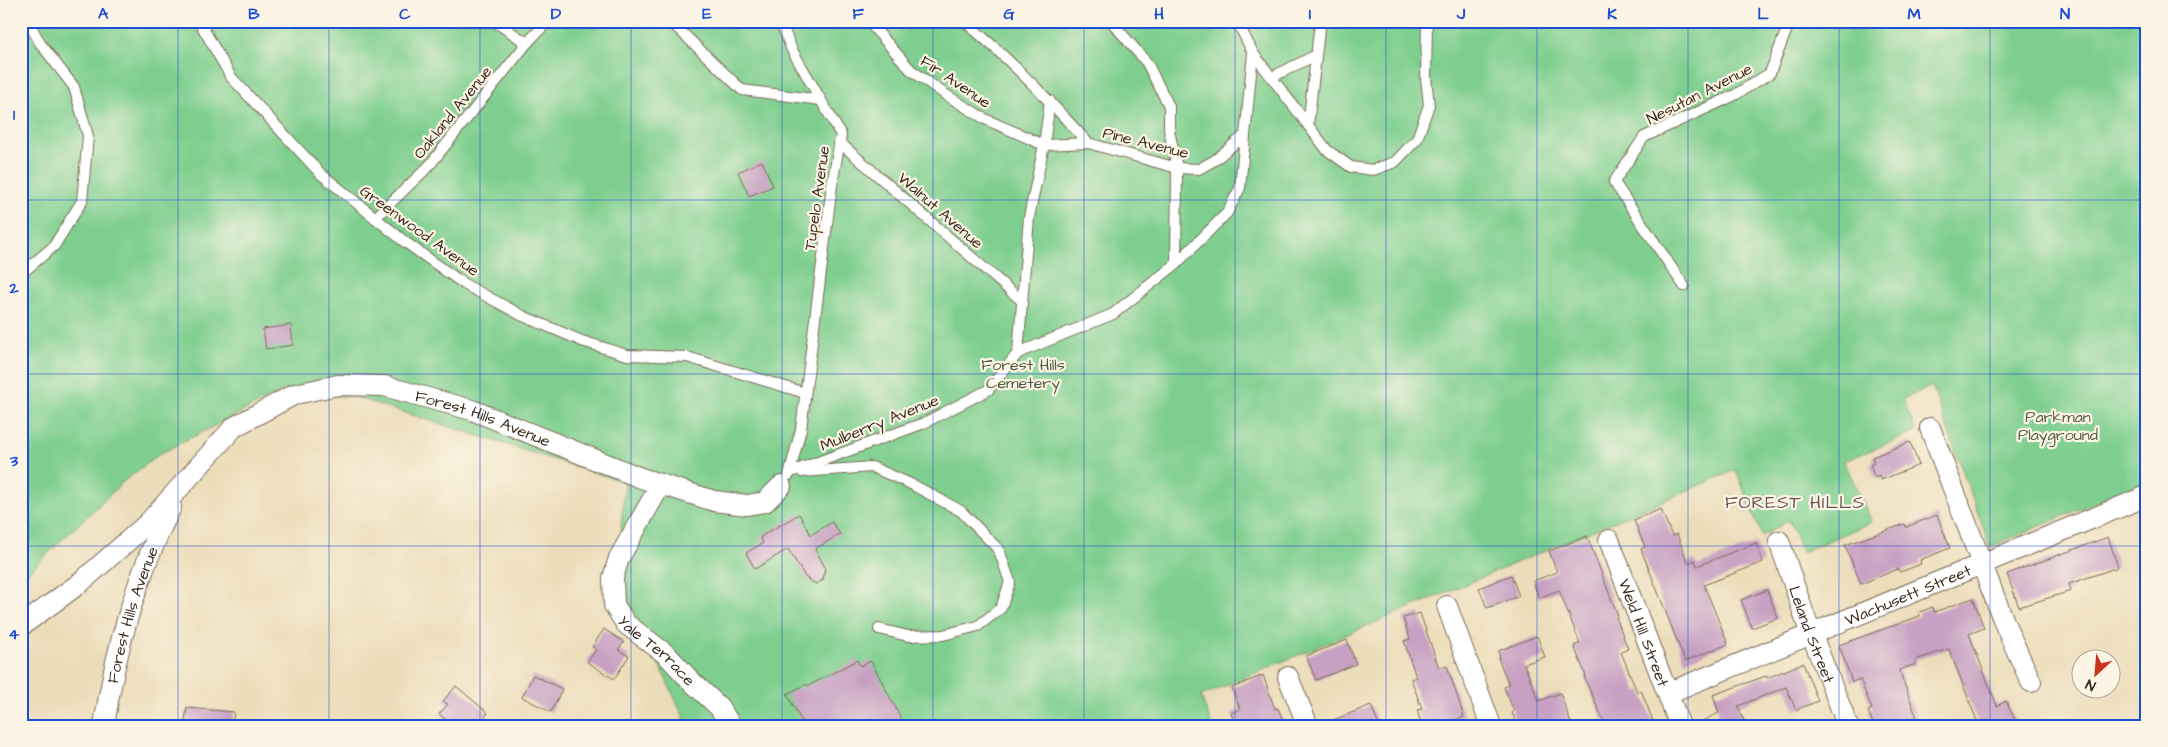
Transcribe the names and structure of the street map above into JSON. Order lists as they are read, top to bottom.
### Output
{
  "streets": {
    "street": [
      "Forest Hills Avenue",
      "Wachusett Street",
      "Weld Hill Street",
      "Leland Street",
      "Yale Terrace"
    ],
    "lane": [
      "Fir Avenue",
      "Nesutan Avenue",
      "Oakland Avenue",
      "Pine Avenue",
      "Tupelo Avenue",
      "Walnut Avenue",
      "Greenwood Avenue",
      "Mulberry Avenue"
    ]
  },
  "crossings": [
    ["Fir Avenue", "Pine Avenue"],
    ["Oakland Avenue", "Greenwood Avenue"],
    ["Pine Avenue", "Mulberry Avenue"],
    ["Tupelo Avenue", "Walnut Avenue"],
    ["Tupelo Avenue", "Greenwood Avenue"],
    ["Tupelo Avenue", "Forest Hills Avenue"],
    ["Tupelo Avenue", "Mulberry Avenue"],
    ["Forest Hills Avenue", "Mulberry Avenue"],
    ["Forest Hills Avenue", "Yale Terrace"],
    ["Wachusett Street", "Weld Hill Street"],
    ["Wachusett Street", "Leland Street"]
  ],
  "districts": ["FOREST HILLS"],
  "parks": ["Forest Hills Cemetery", "Parkman Playground"],
  "north": "bottom left",
  "grid": {
    "columns": [
      "A",
      "B",
      "C",
      "D",
      "E",
      "F",
      "G",
      "H",
      "I",
      "J",
      "K",
      "L",
      "M",
      "N"
    ],
    "rows": [
      "1",
      "2",
      "3",
      "4"
    ]
  }
}
